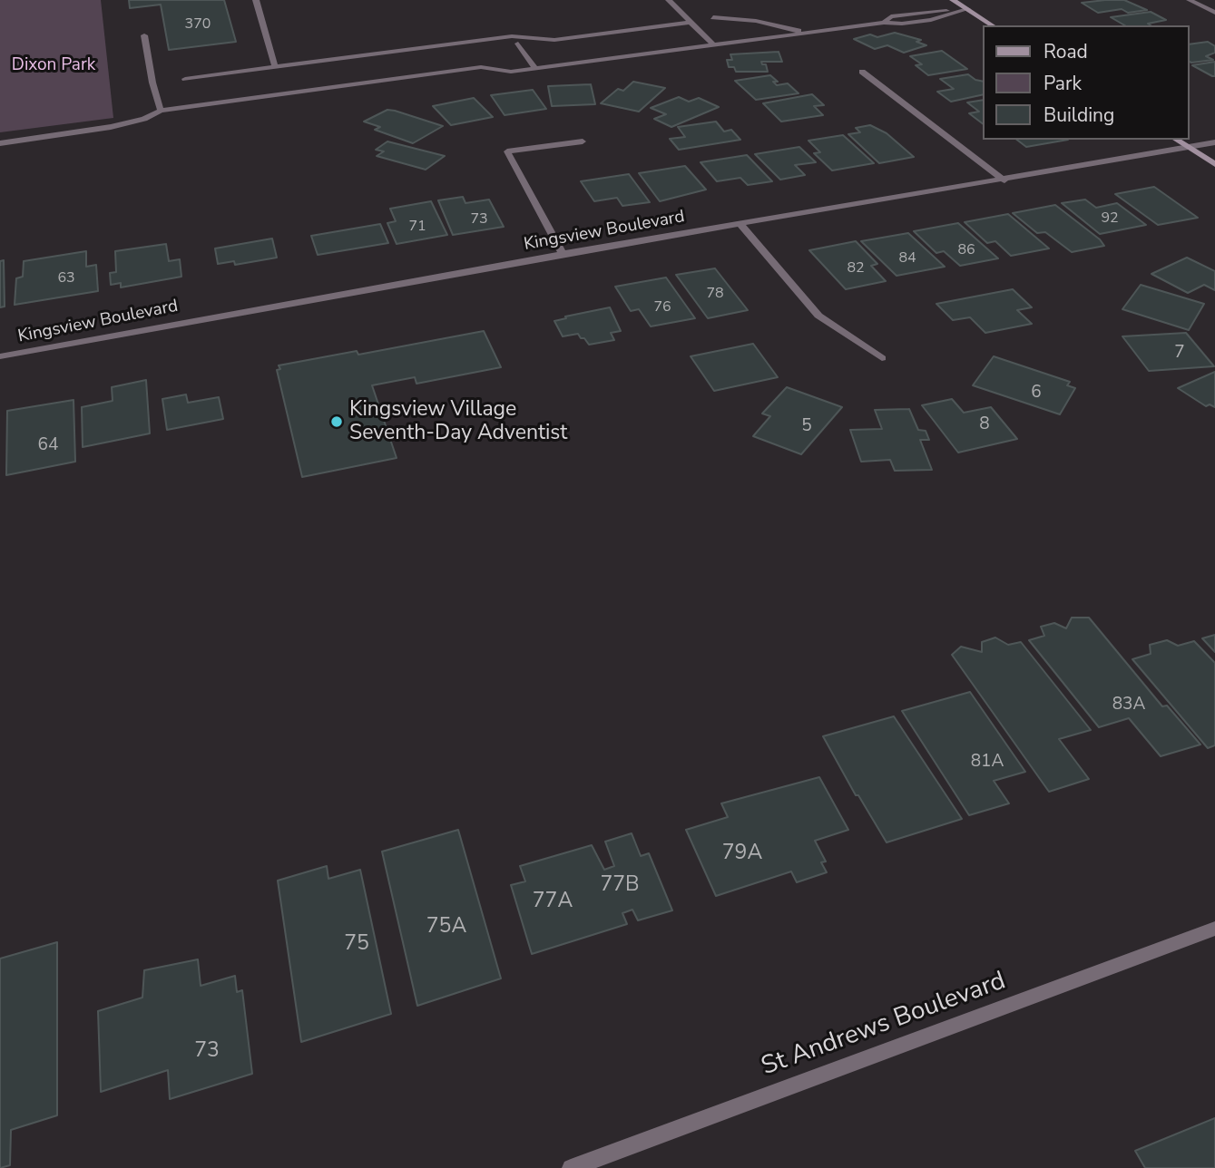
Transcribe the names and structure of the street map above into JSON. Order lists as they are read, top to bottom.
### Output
{
  "streets": {
    "street": ["Kingsview Boulevard", "St Andrews Boulevard"]
  },
  "parks": ["Dixon Park"],
  "places": ["Kingsview Village Seventh-Day Adventist"],
  "house_numbers": [
    "370",
    "92",
    "73",
    "71",
    "86",
    "84",
    "82",
    "63",
    "78",
    "76",
    "7",
    "6",
    "8",
    "5",
    "64",
    "83A",
    "81A",
    "79A",
    "77B",
    "77A",
    "75A",
    "75",
    "73"
  ],
  "legend": ["Road", "Park", "Building"]
}
